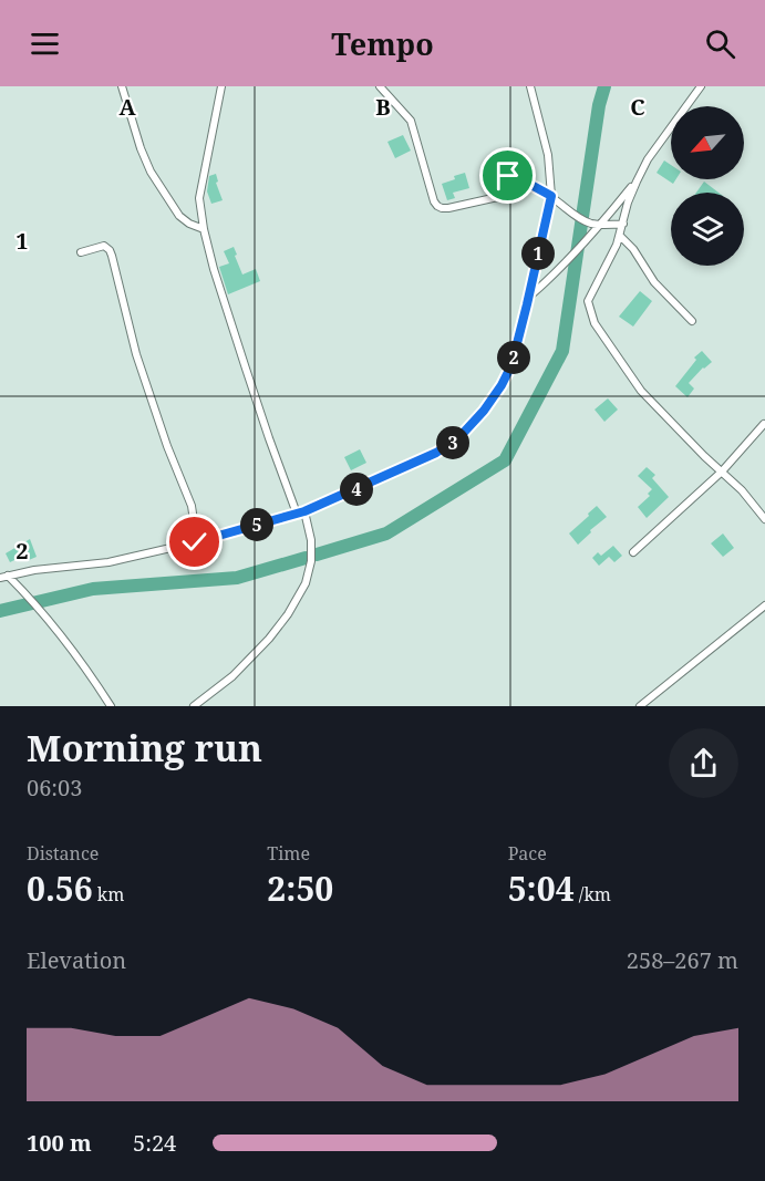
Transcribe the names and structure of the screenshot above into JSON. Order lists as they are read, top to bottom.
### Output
{
  "north": "bottom left",
  "page": {
    "header": "Tempo",
    "pins": [
      "1",
      "2",
      "3",
      "4",
      "5"
    ],
    "heading": ["Morning run", "06:03"],
    "stats": [
      ["Distance", "0.56 km"],
      ["Time", "2:50"],
      ["Pace", "5:04 /km"]
    ],
    "chart": ["Elevation", "258–267 m"],
    "list": [
      {
        "name": "100 m",
        "note": "5:24"
      }
    ]
  },
  "grid": {
    "columns": ["A", "B", "C"],
    "rows": ["1", "2"]
  }
}
